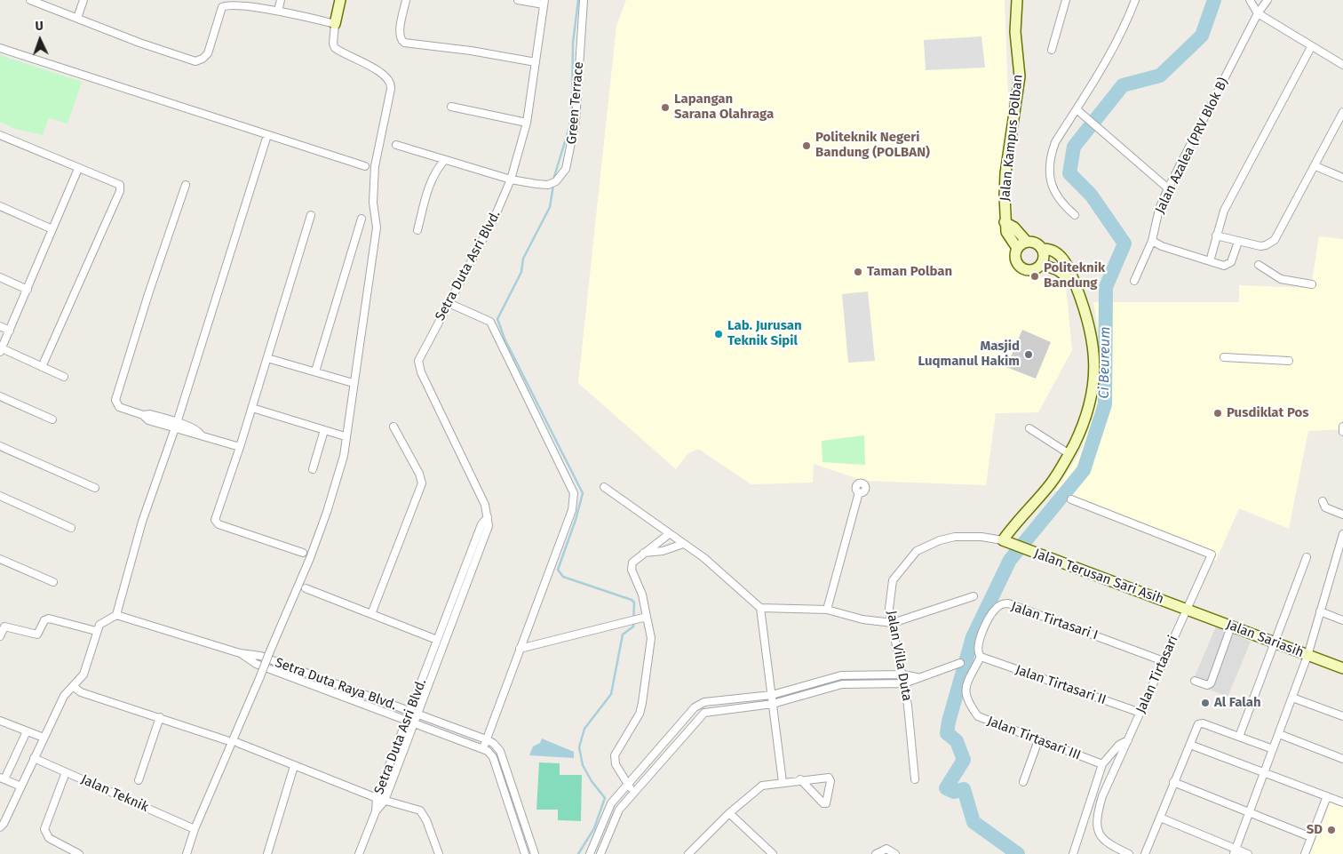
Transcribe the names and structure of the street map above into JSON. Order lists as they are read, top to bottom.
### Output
{
  "streets": {
    "street": [
      "Green Terrace",
      "Jalan Kampus Polban",
      "Jalan Azalea (PRV Blok B)",
      "Setra Duta Asri Blvd.",
      "Jalan Terusan Sari Asih",
      "Jalan Tirtasari I",
      "Jalan Sariasih",
      "Jalan Villa Duta",
      "Jalan Tirtasari",
      "Setra Duta Raya Blvd.",
      "Jalan Tirtasari II",
      "Jalan Tirtasari III",
      "Jalan Teknik"
    ]
  },
  "crossings": [
    ["Green Terrace", "Setra Duta Asri Blvd."],
    ["Setra Duta Asri Blvd.", "Setra Duta Raya Blvd."],
    ["Jalan Terusan Sari Asih", "Jalan Sariasih"],
    ["Jalan Terusan Sari Asih", "Jalan Villa Duta"],
    ["Jalan Terusan Sari Asih", "Jalan Tirtasari"],
    ["Jalan Tirtasari I", "Jalan Tirtasari"],
    ["Jalan Tirtasari I", "Jalan Tirtasari II"],
    ["Jalan Tirtasari I", "Jalan Tirtasari III"],
    ["Jalan Sariasih", "Jalan Tirtasari"],
    ["Jalan Tirtasari", "Jalan Tirtasari II"],
    ["Jalan Tirtasari II", "Jalan Tirtasari III"]
  ],
  "water": ["Ci Beureum"],
  "places": [
    "Lapangan Sarana Olahraga",
    "Politeknik Negeri Bandung (POLBAN)",
    "Taman Polban",
    "Politeknik Bandung",
    "Lab. Jurusan Teknik Sipil",
    "Masjid Luqmanul Hakim",
    "Pusdiklat Pos",
    "Al Falah",
    "SD"
  ],
  "north": "top"
}
